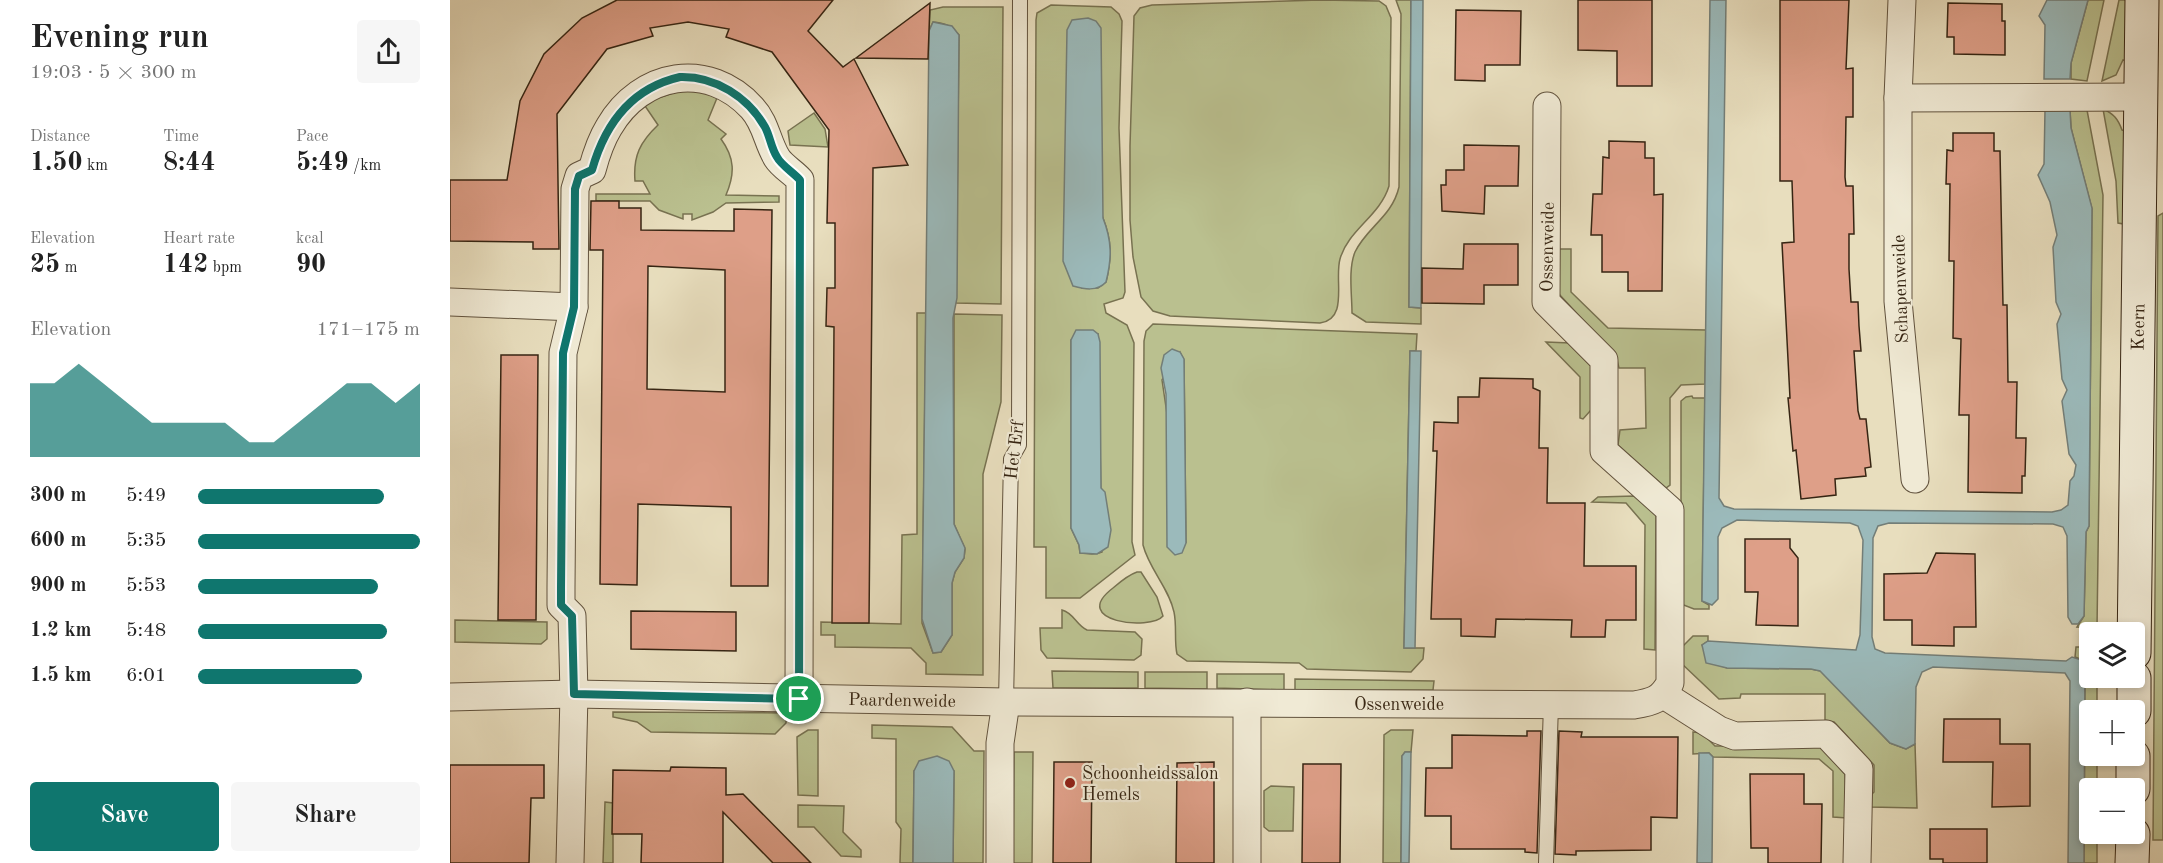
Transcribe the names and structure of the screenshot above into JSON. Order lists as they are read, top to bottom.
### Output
{
  "streets": {
    "street": [
      "Ossenweide",
      "Schapenweide",
      "Keern",
      "Het Erf",
      "Paardenweide"
    ]
  },
  "crossings": [
    ["Ossenweide", "Het Erf"],
    ["Ossenweide", "Paardenweide"],
    ["Het Erf", "Paardenweide"]
  ],
  "places": ["Schoonheidssalon Hemels"],
  "page": {
    "heading": ["Evening run", "19:03 · 5 × 300 m"],
    "stats": [
      ["Distance", "1.50 km"],
      ["Time", "8:44"],
      ["Pace", "5:49 /km"],
      ["Elevation", "25 m"],
      ["Heart rate", "142 bpm"],
      ["kcal", "90"]
    ],
    "chart": ["Elevation", "171–175 m"],
    "list": [
      {
        "name": "300 m",
        "note": "5:49"
      },
      {
        "name": "600 m",
        "note": "5:35"
      },
      {
        "name": "900 m",
        "note": "5:53"
      },
      {
        "name": "1.2 km",
        "note": "5:48"
      },
      {
        "name": "1.5 km",
        "note": "6:01"
      }
    ],
    "map_buttons": ["+", "−"],
    "buttons": ["Save", "Share"]
  }
}
